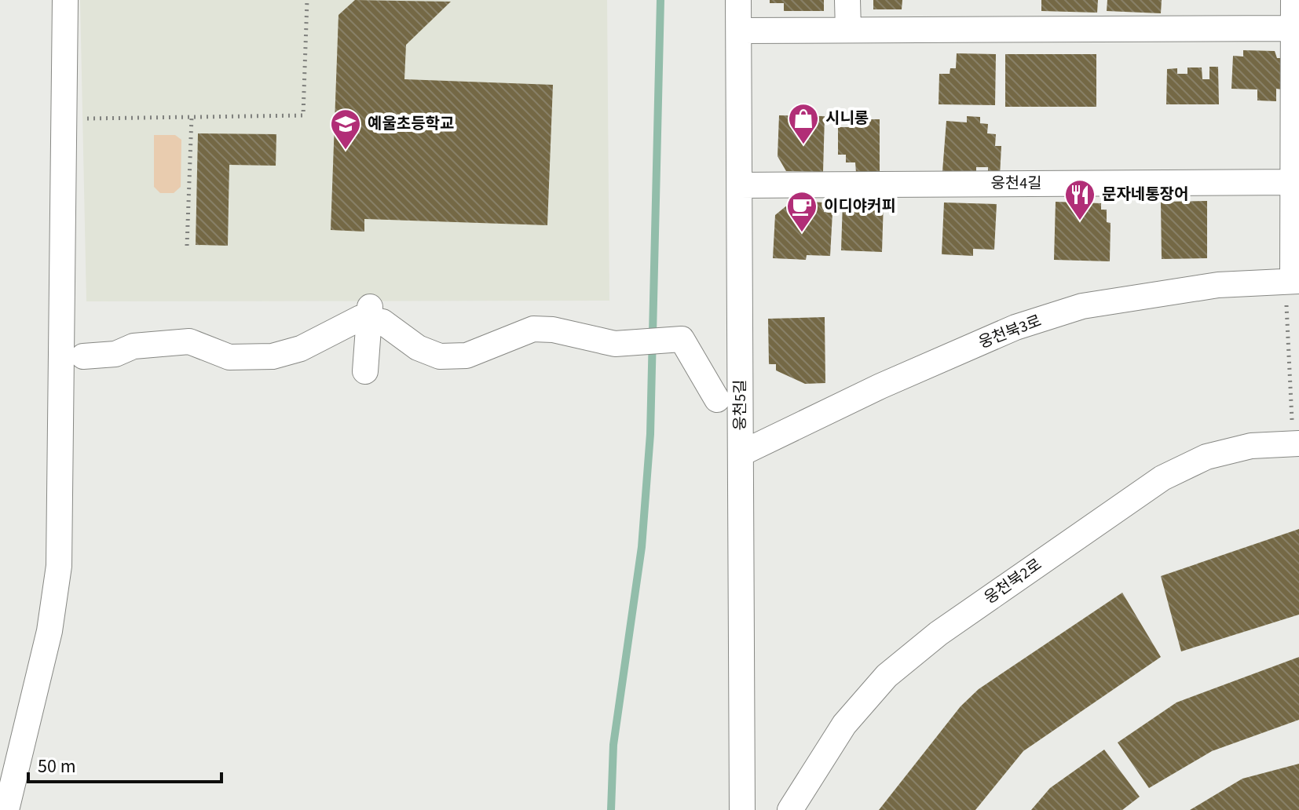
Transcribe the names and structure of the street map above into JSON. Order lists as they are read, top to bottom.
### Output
{
  "streets": {
    "street": [
      "웅천4길",
      "웅천북3로",
      "웅천5길",
      "웅천북2로"
    ]
  },
  "crossings": [
    ["웅천4길", "웅천5길"],
    ["웅천북3로", "웅천5길"]
  ],
  "places": {
    "shop": ["시니롱"],
    "school or university": ["예울초등학교"],
    "restaurant": ["문자네통장어"],
    "cafe": ["이디야커피"]
  },
  "scale_bar": "50 m"
}
